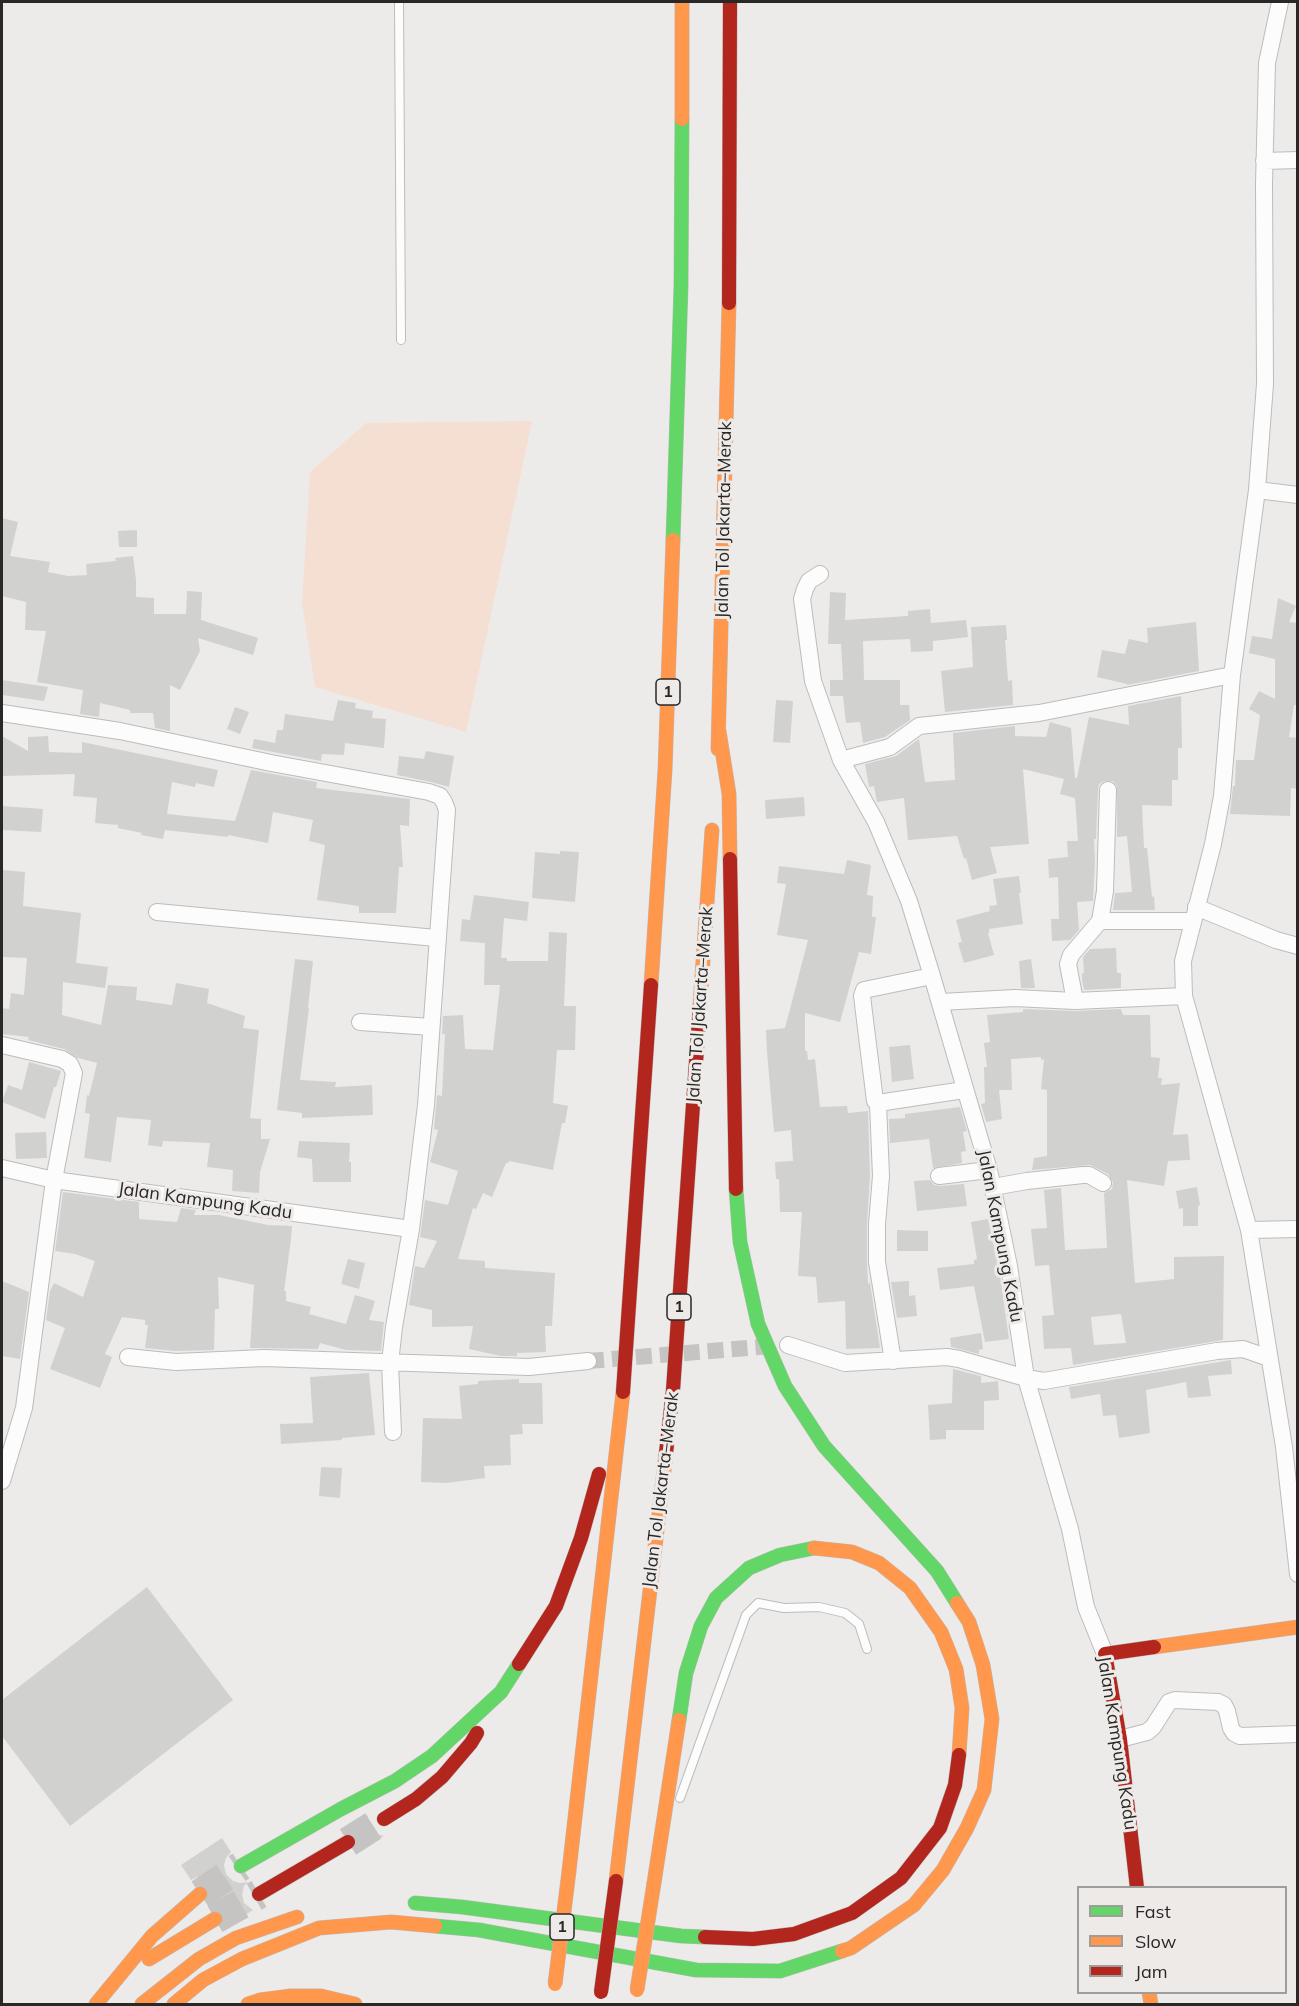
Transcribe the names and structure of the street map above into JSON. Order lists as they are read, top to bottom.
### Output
{
  "streets": {
    "main road": ["Jalan Tol Jakarta–Merak", "1", "Jalan Kampung Kadu"]
  },
  "legend": ["Fast", "Slow", "Jam"]
}
